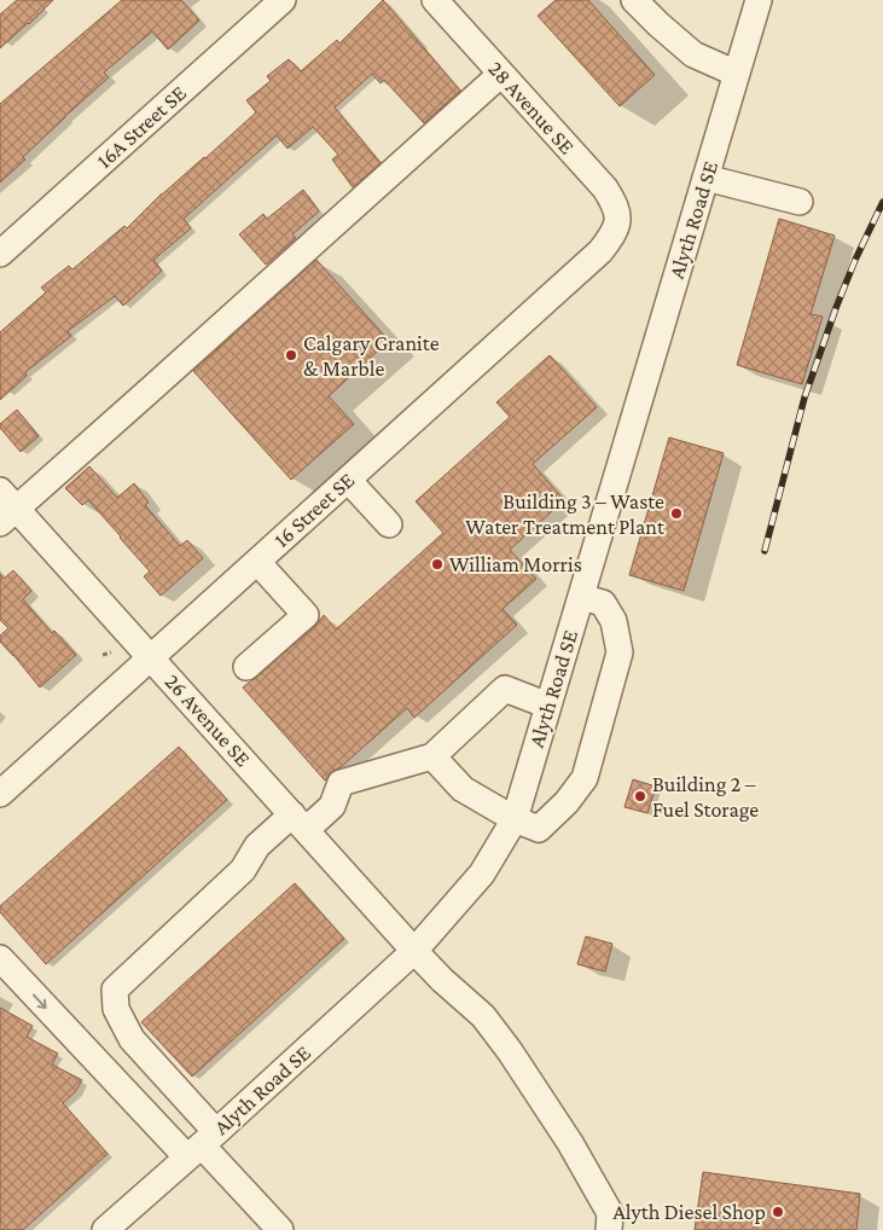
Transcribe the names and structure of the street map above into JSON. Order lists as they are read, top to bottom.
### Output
{
  "streets": {
    "street": [
      "28 Avenue SE",
      "16A Street SE",
      "Alyth Road SE",
      "16 Street SE",
      "26 Avenue SE"
    ]
  },
  "crossings": [
    ["28 Avenue SE", "16 Street SE"],
    ["Alyth Road SE", "26 Avenue SE"],
    ["16 Street SE", "26 Avenue SE"]
  ],
  "places": [
    "Calgary Granite & Marble",
    "Building 3 – Waste Water Treatment Plant",
    "William Morris",
    "Building 2 – Fuel Storage",
    "Alyth Diesel Shop"
  ]
}
